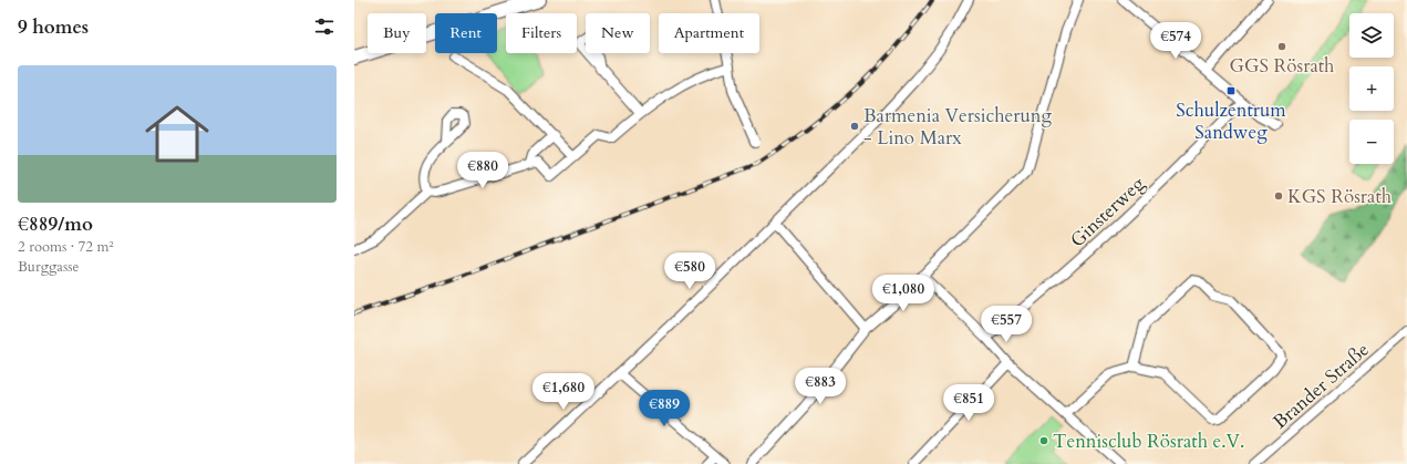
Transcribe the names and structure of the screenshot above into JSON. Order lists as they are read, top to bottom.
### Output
{
  "streets": {
    "street": ["Ginsterweg", "Brander Straße"]
  },
  "places": {
    "other": [
      "GGS Rösrath",
      "Barmenia Versicherung - Lino Marx",
      "KGS Rösrath",
      "Tennisclub Rösrath e.V."
    ],
    "transit": ["Schulzentrum Sandweg"]
  },
  "page": {
    "heading": "9 homes",
    "map_buttons": ["+", "−"],
    "chip": [
      "Buy",
      "Rent",
      "Filters",
      "New",
      "Apartment"
    ],
    "price": [
      "€574",
      "€880",
      "€580",
      "€1,080",
      "€557",
      "€883",
      "€1,680",
      "€851",
      "€889"
    ],
    "list": [
      {
        "name": "€889/mo",
        "note": "2 rooms · 72 m² · Burggasse"
      }
    ]
  }
}
